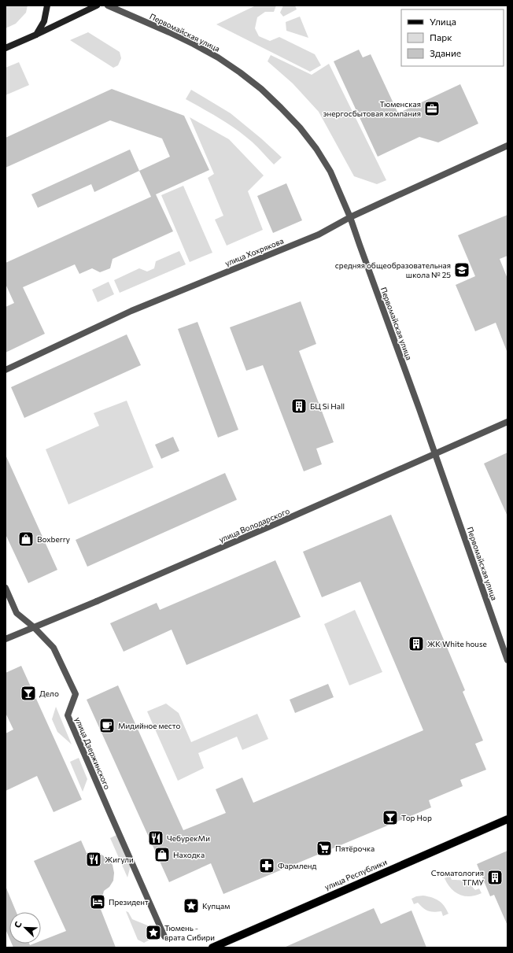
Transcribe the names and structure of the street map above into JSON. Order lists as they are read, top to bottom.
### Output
{
  "streets": {
    "main road": ["улица Республики"],
    "street": [
      "Первомайская улица",
      "улица Хохрякова",
      "улица Володарского",
      "улица Дзержинского"
    ]
  },
  "crossings": [
    ["Первомайская улица", "улица Хохрякова"],
    ["Первомайская улица", "улица Володарского"],
    ["улица Володарского", "улица Дзержинского"]
  ],
  "places": {
    "office": ["Тюменская энергосбытовая компания"],
    "school or university": ["средняя общеобразовательная школа № 25"],
    "building": ["БЦ Si Hall", "ЖК White house", "Стоматология ТГМУ"],
    "shop": ["Boxberry", "Находка"],
    "bar": ["Дело", "Top Hop"],
    "cafe": ["Мидийное место"],
    "restaurant": ["ЧебурекМи", "Жигули"],
    "supermarket": ["Пятёрочка"],
    "pharmacy": ["Фармленд"],
    "hotel": ["Президент"],
    "place": ["Купцам", "Тюмень - врата Сибири"]
  },
  "legend": ["Улица", "Парк", "Здание"],
  "north": "top left"
}
